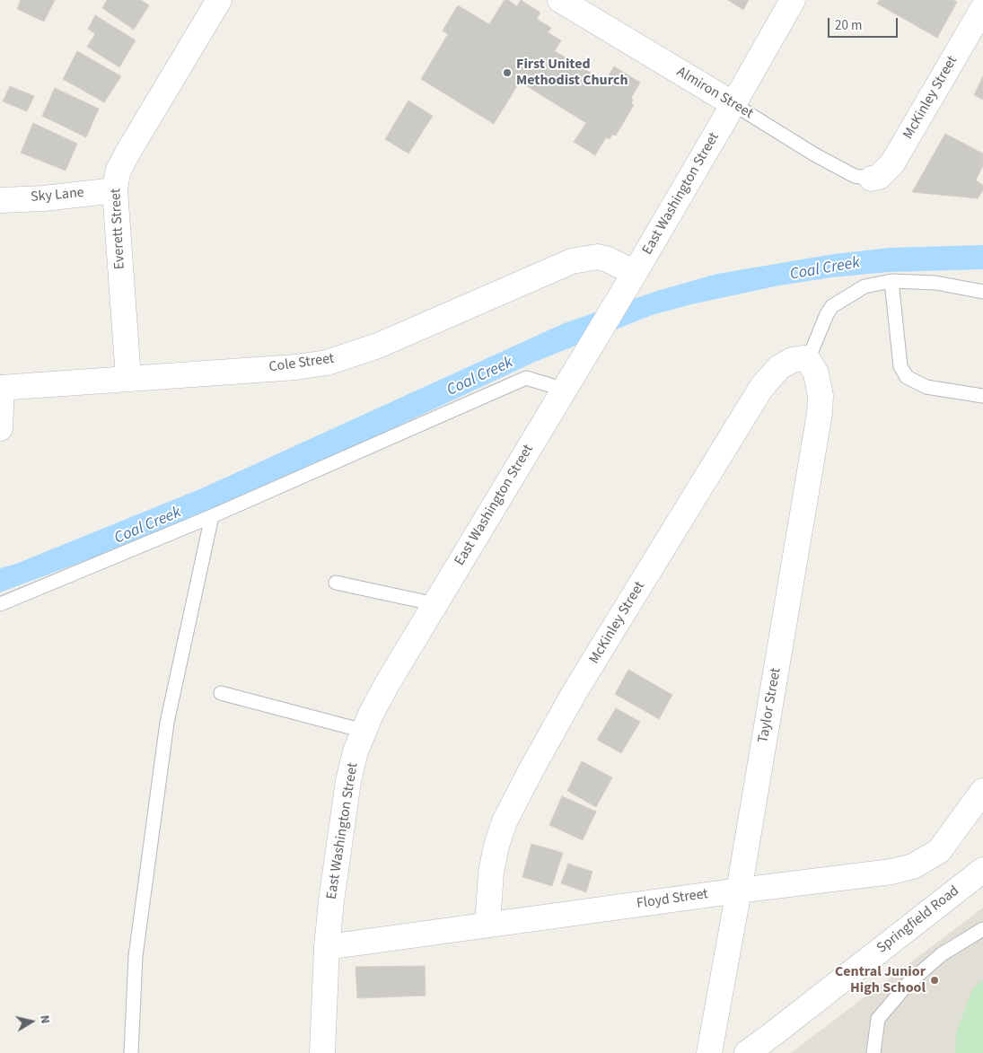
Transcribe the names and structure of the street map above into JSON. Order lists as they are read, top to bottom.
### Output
{
  "streets": {
    "street": [
      "Almiron Street",
      "McKinley Street",
      "East Washington Street",
      "Sky Lane",
      "Everett Street",
      "Cole Street",
      "Taylor Street",
      "Floyd Street",
      "Springfield Road"
    ]
  },
  "crossings": [
    ["Almiron Street", "McKinley Street"],
    ["Almiron Street", "East Washington Street"],
    ["McKinley Street", "Taylor Street"],
    ["McKinley Street", "Floyd Street"],
    ["East Washington Street", "Cole Street"],
    ["East Washington Street", "Floyd Street"],
    ["Sky Lane", "Everett Street"],
    ["Everett Street", "Cole Street"],
    ["Taylor Street", "Floyd Street"]
  ],
  "water": ["Coal Creek"],
  "places": ["First United Methodist Church", "Central Junior High School"],
  "scale_bar": "20 m",
  "north": "right"
}
